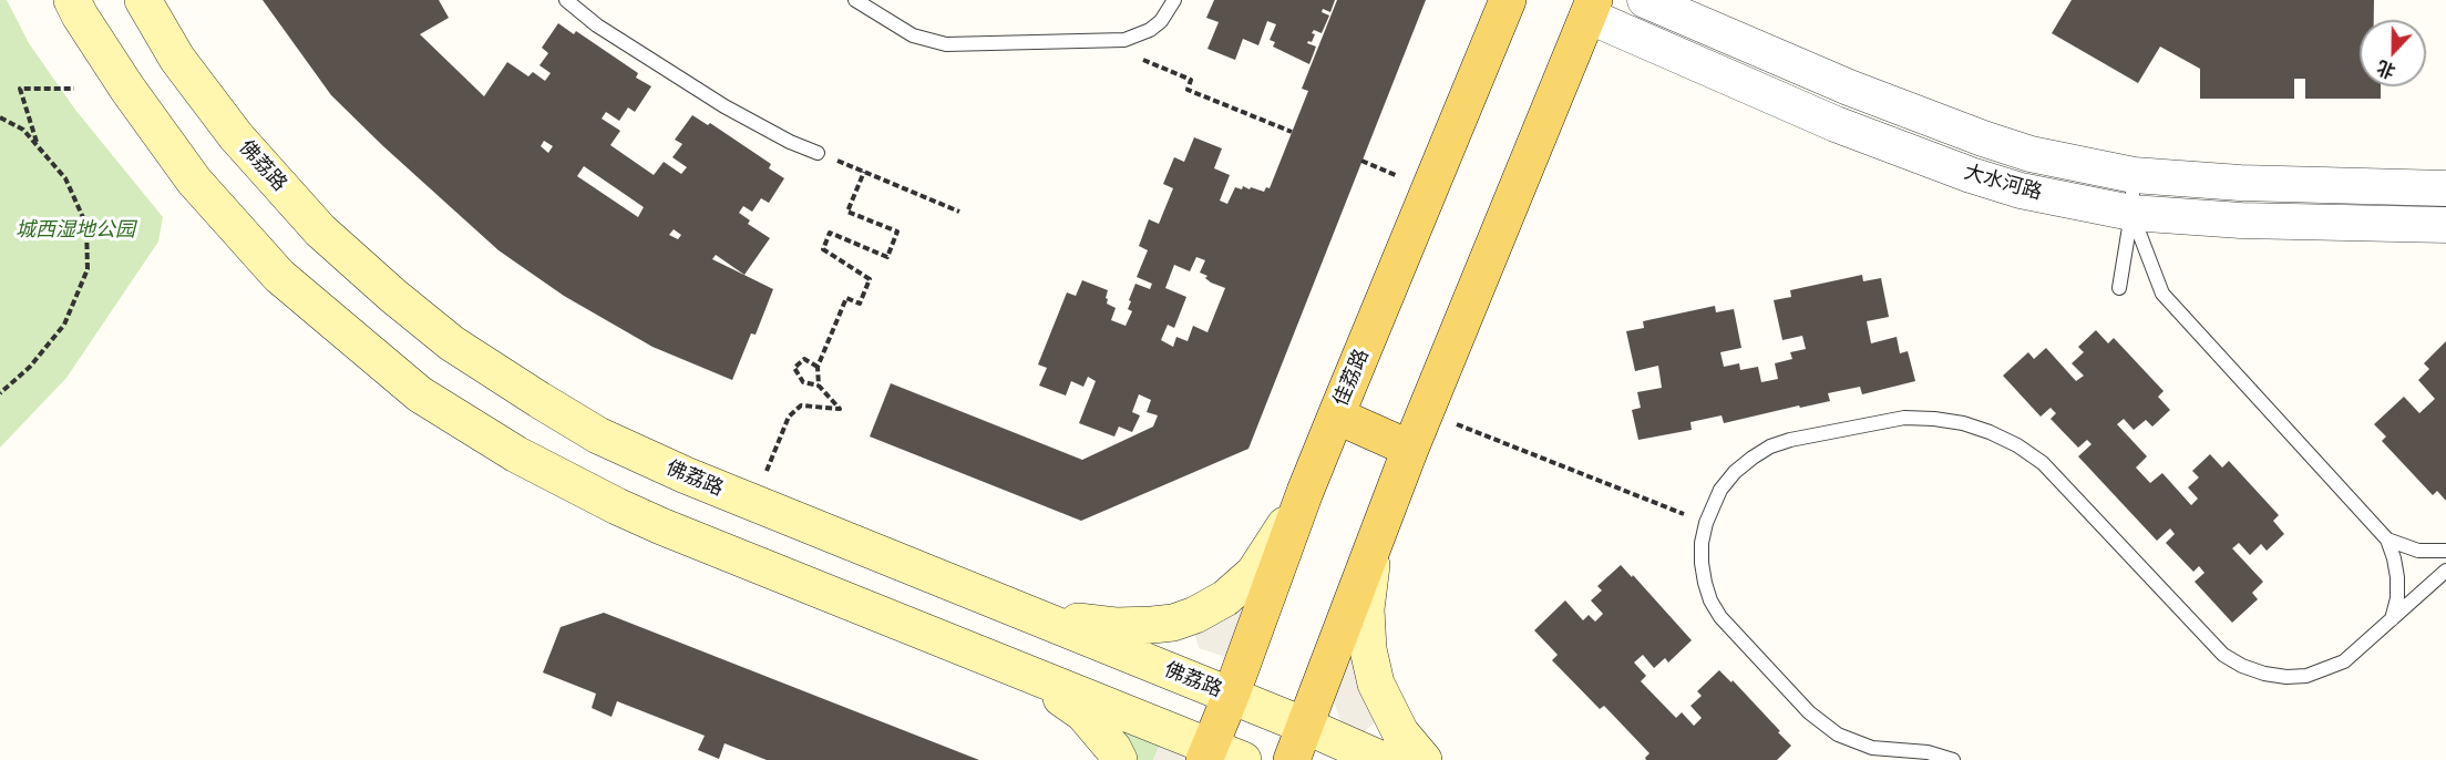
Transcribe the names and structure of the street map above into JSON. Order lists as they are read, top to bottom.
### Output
{
  "streets": {
    "main road": ["佛荔路", "佳荔路"],
    "street": ["大水河路"]
  },
  "crossings": [
    ["佛荔路", "佳荔路"]
  ],
  "parks": ["城西湿地公园"],
  "north": "bottom"
}
